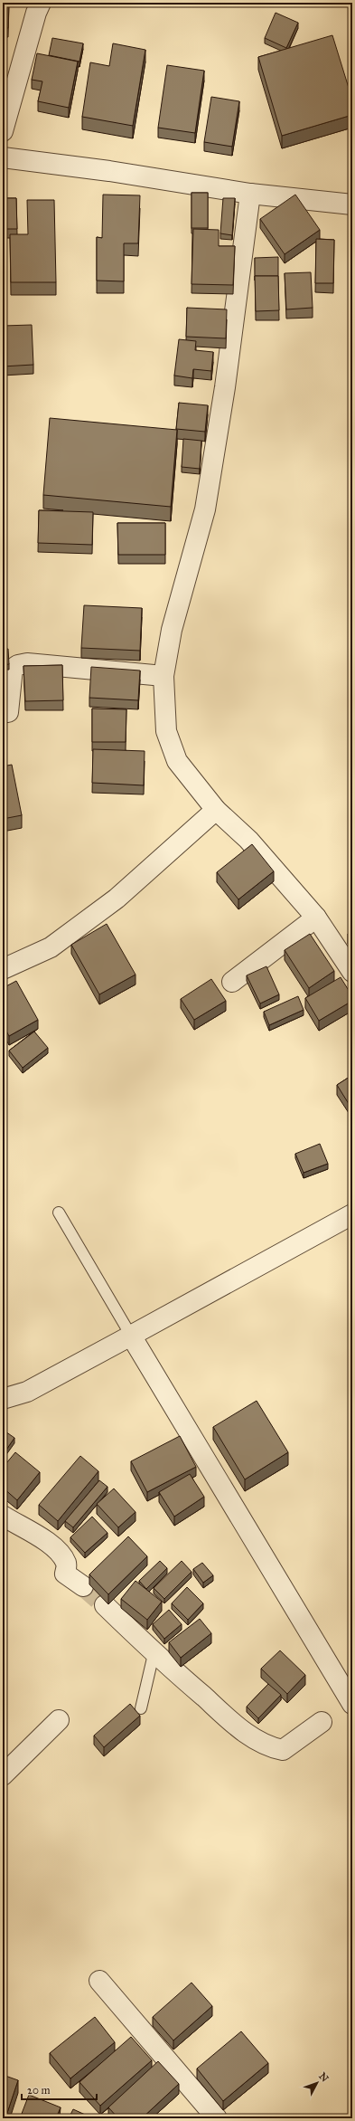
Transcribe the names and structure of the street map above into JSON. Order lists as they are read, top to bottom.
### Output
{
  "scale_bar": "20 m",
  "north": "top right"
}
